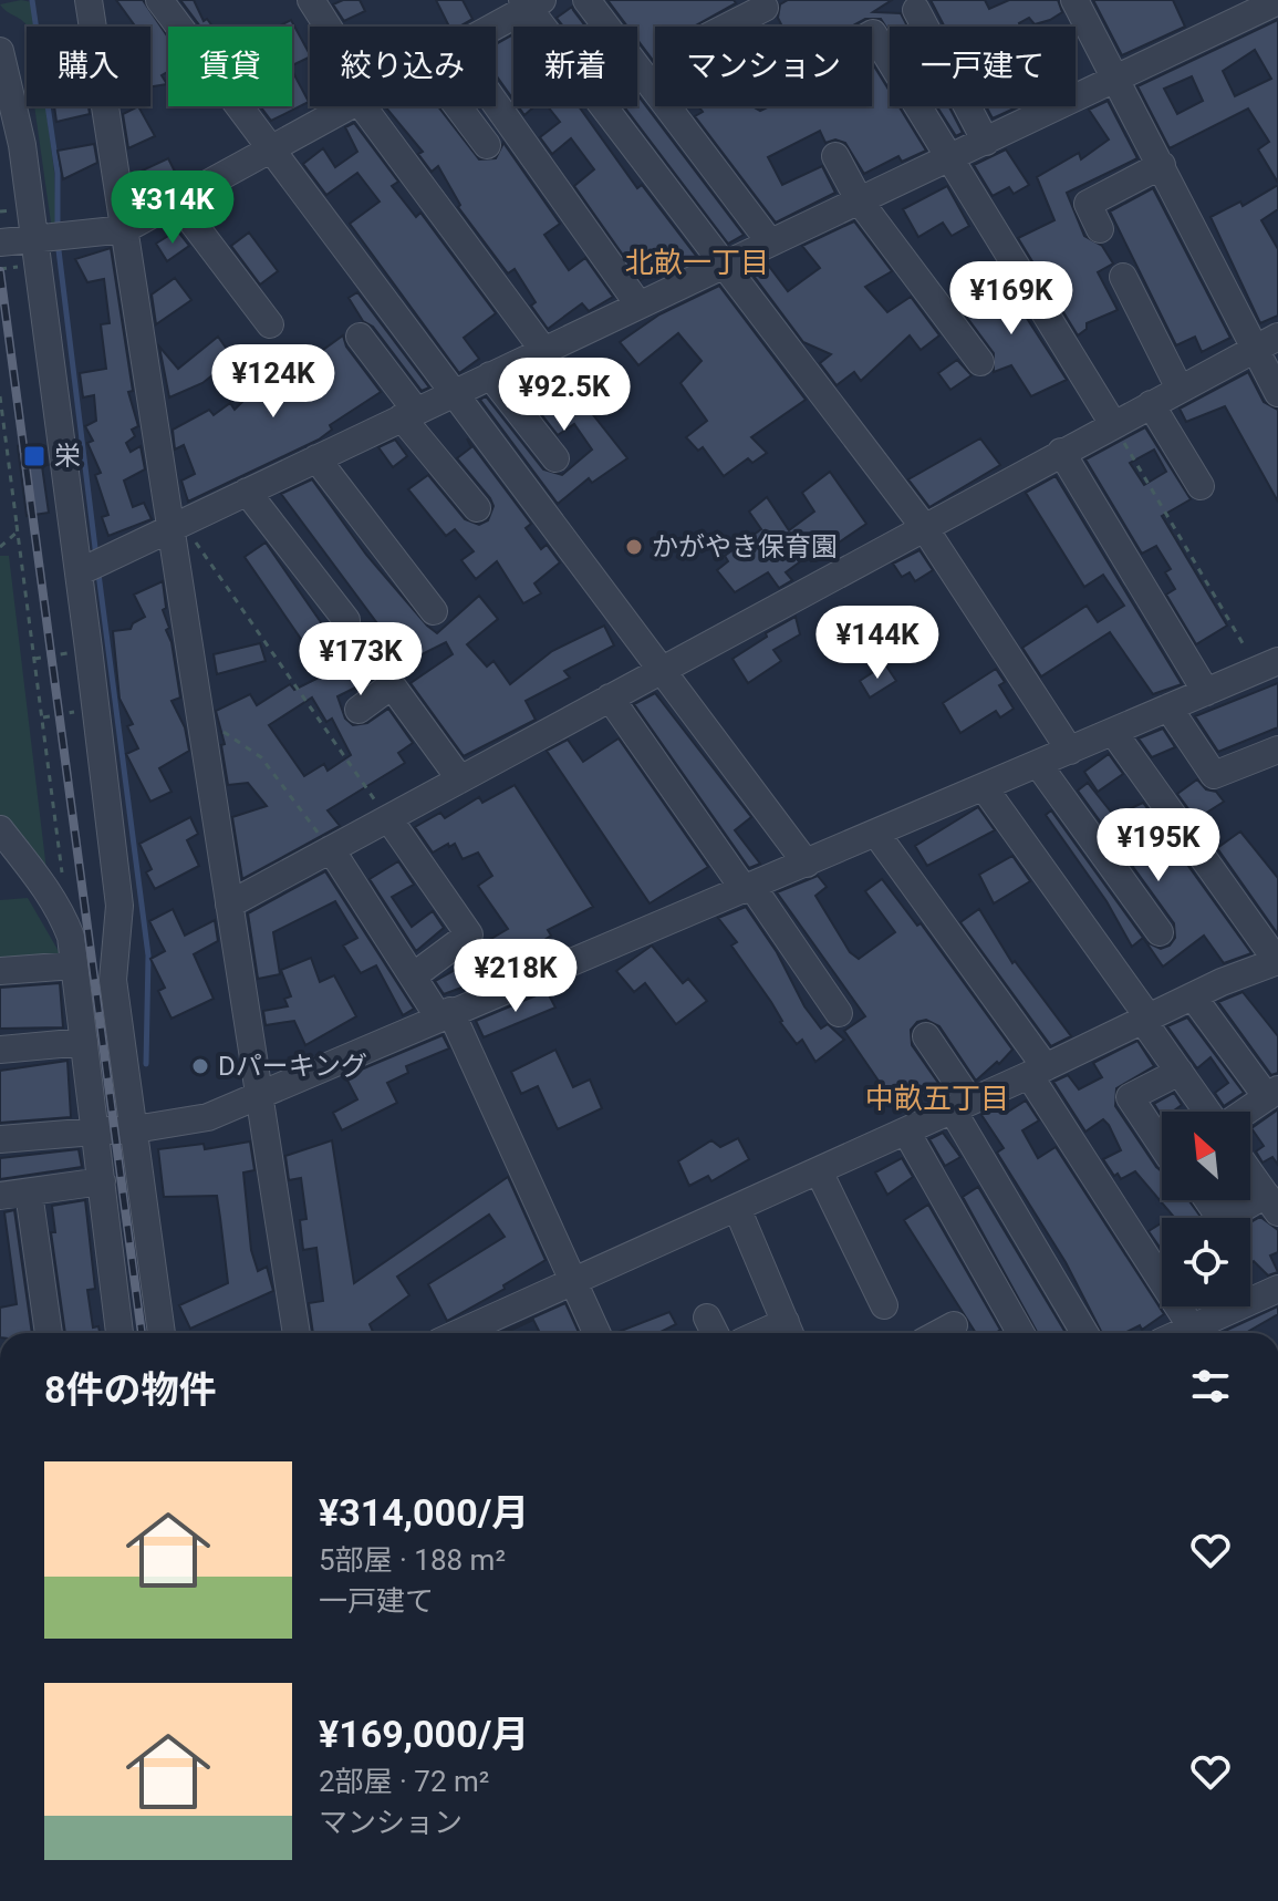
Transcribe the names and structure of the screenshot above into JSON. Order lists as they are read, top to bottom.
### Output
{
  "districts": ["北畝一丁目", "中畝五丁目"],
  "places": {
    "transit": ["栄"],
    "other": ["かがやき保育園", "Dパーキング"]
  },
  "north": "top left",
  "page": {
    "chip": [
      "購入",
      "賃貸",
      "絞り込み",
      "新着",
      "マンション",
      "一戸建て"
    ],
    "price": [
      "¥314K",
      "¥169K",
      "¥124K",
      "¥92.5K",
      "¥144K",
      "¥173K",
      "¥195K",
      "¥218K"
    ],
    "heading": "8件の物件",
    "list": [
      {
        "name": "¥314,000/月",
        "note": "5部屋 · 188 m² · 一戸建て"
      },
      {
        "name": "¥169,000/月",
        "note": "2部屋 · 72 m² · マンション"
      }
    ]
  }
}
